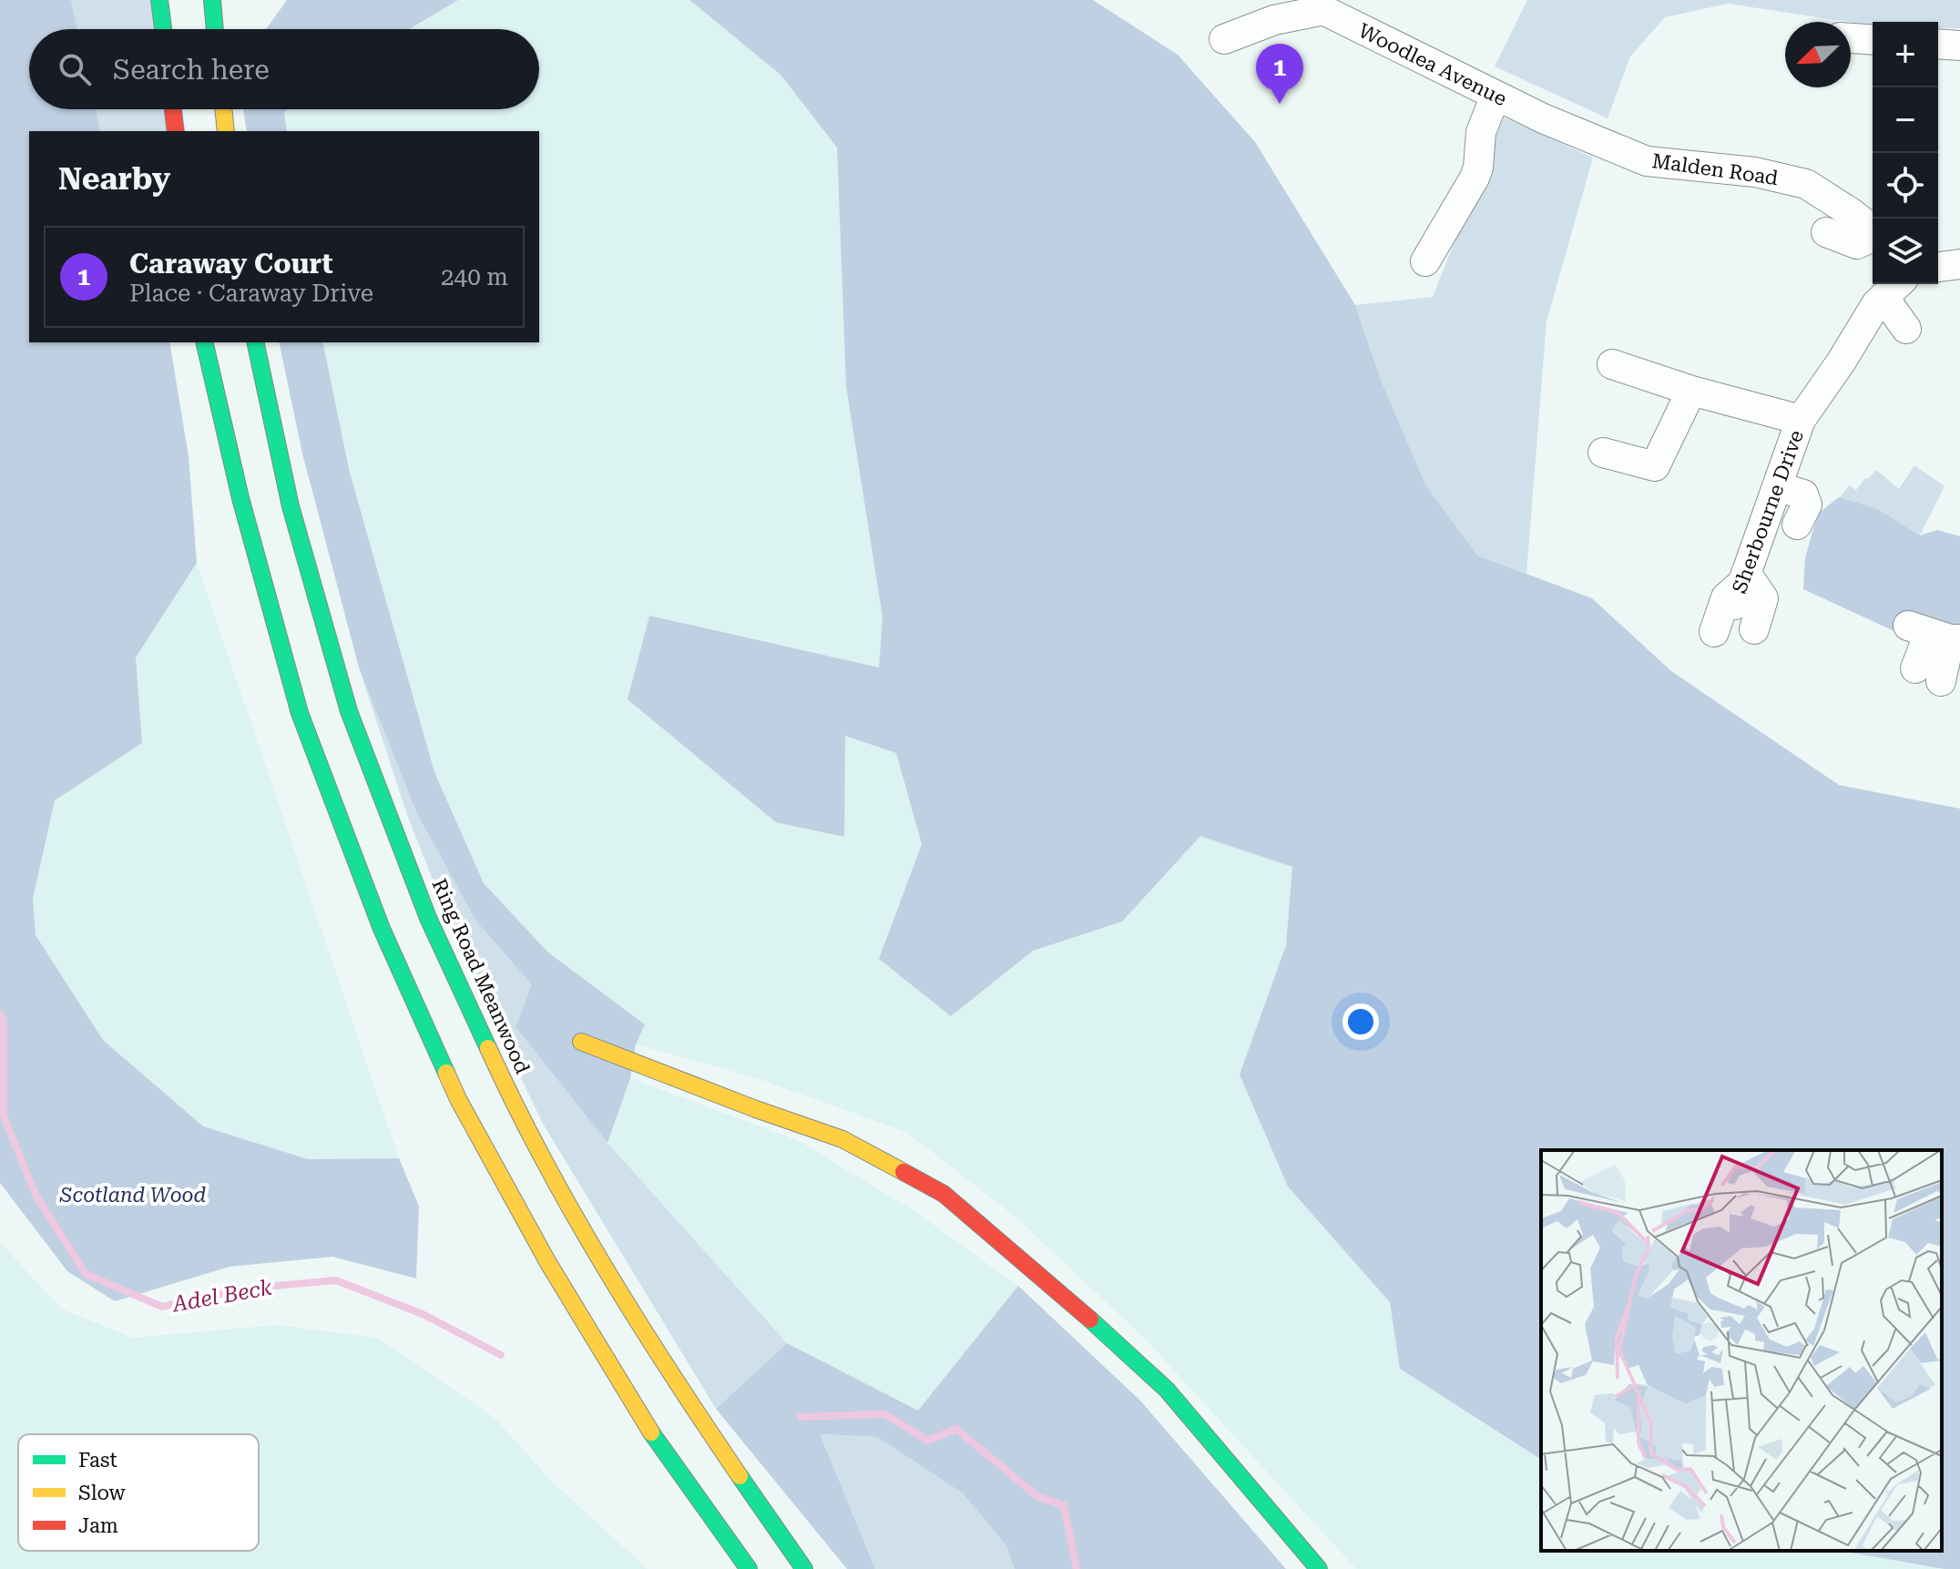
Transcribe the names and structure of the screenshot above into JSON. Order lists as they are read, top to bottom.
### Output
{
  "streets": {
    "main road": ["Ring Road Meanwood"],
    "street": ["Woodlea Avenue", "Malden Road", "Sherbourne Drive"]
  },
  "crossings": [
    ["Woodlea Avenue", "Malden Road"]
  ],
  "water": ["Adel Beck"],
  "parks": ["Scotland Wood"],
  "legend": ["Fast", "Slow", "Jam"],
  "north": "bottom left",
  "page": {
    "map_buttons": ["+", "−"],
    "search": "Search here",
    "pins": "1",
    "heading": "Nearby",
    "list": [
      {
        "mark": "1",
        "name": "Caraway Court",
        "note": "Place · Caraway Drive",
        "value": "240 m"
      }
    ]
  }
}
